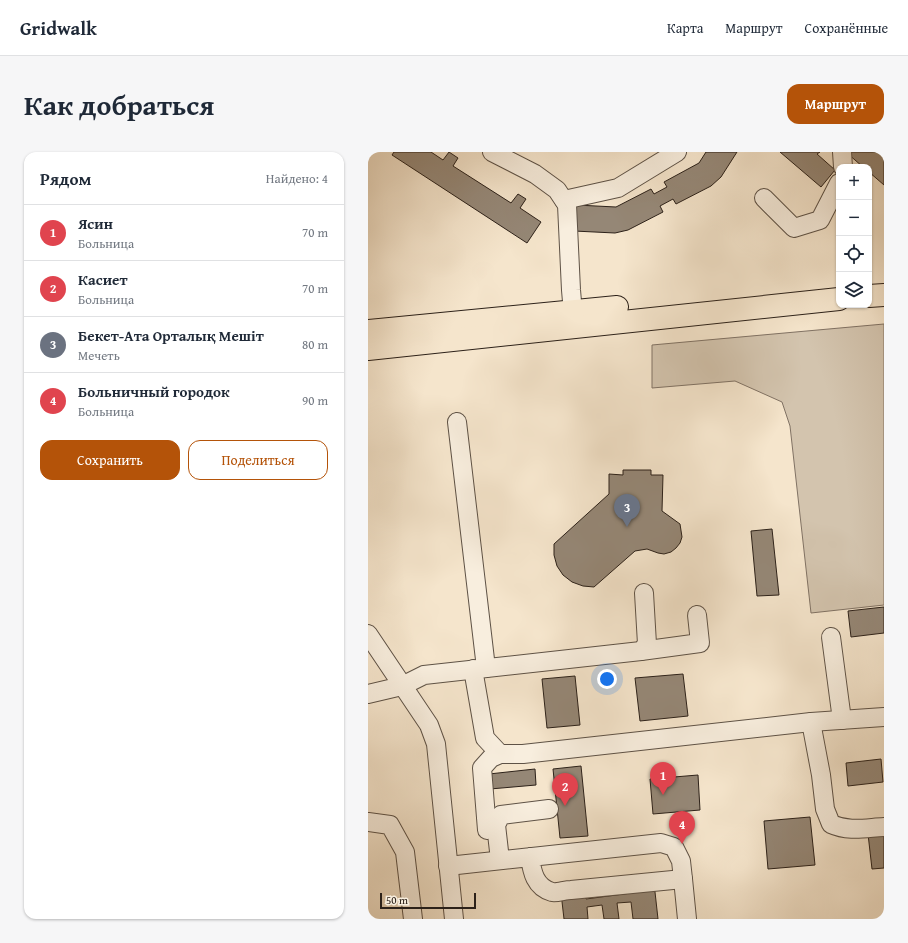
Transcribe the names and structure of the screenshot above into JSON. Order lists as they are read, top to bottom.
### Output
{
  "scale_bar": "50 m",
  "page": {
    "header": "Gridwalk",
    "nav": ["Карта", "Маршрут", "Сохранённые"],
    "title": "Как добраться",
    "buttons": [
      "Маршрут",
      ["Сохранить", "Поделиться"]
    ],
    "heading": ["Рядом", "Найдено: 4"],
    "map_buttons": ["+", "−"],
    "list": [
      {
        "mark": "1",
        "name": "Ясин",
        "note": "Больница",
        "value": "70 m"
      },
      {
        "mark": "2",
        "name": "Касиет",
        "note": "Больница",
        "value": "70 m"
      },
      {
        "mark": "3",
        "name": "Бекет-Ата Орталық Мешіт",
        "note": "Мечеть",
        "value": "80 m"
      },
      {
        "mark": "4",
        "name": "Больничный городок",
        "note": "Больница",
        "value": "90 m"
      }
    ],
    "pins": [
      "3",
      "1",
      "2",
      "4"
    ],
    "scale": "50 m"
  }
}
